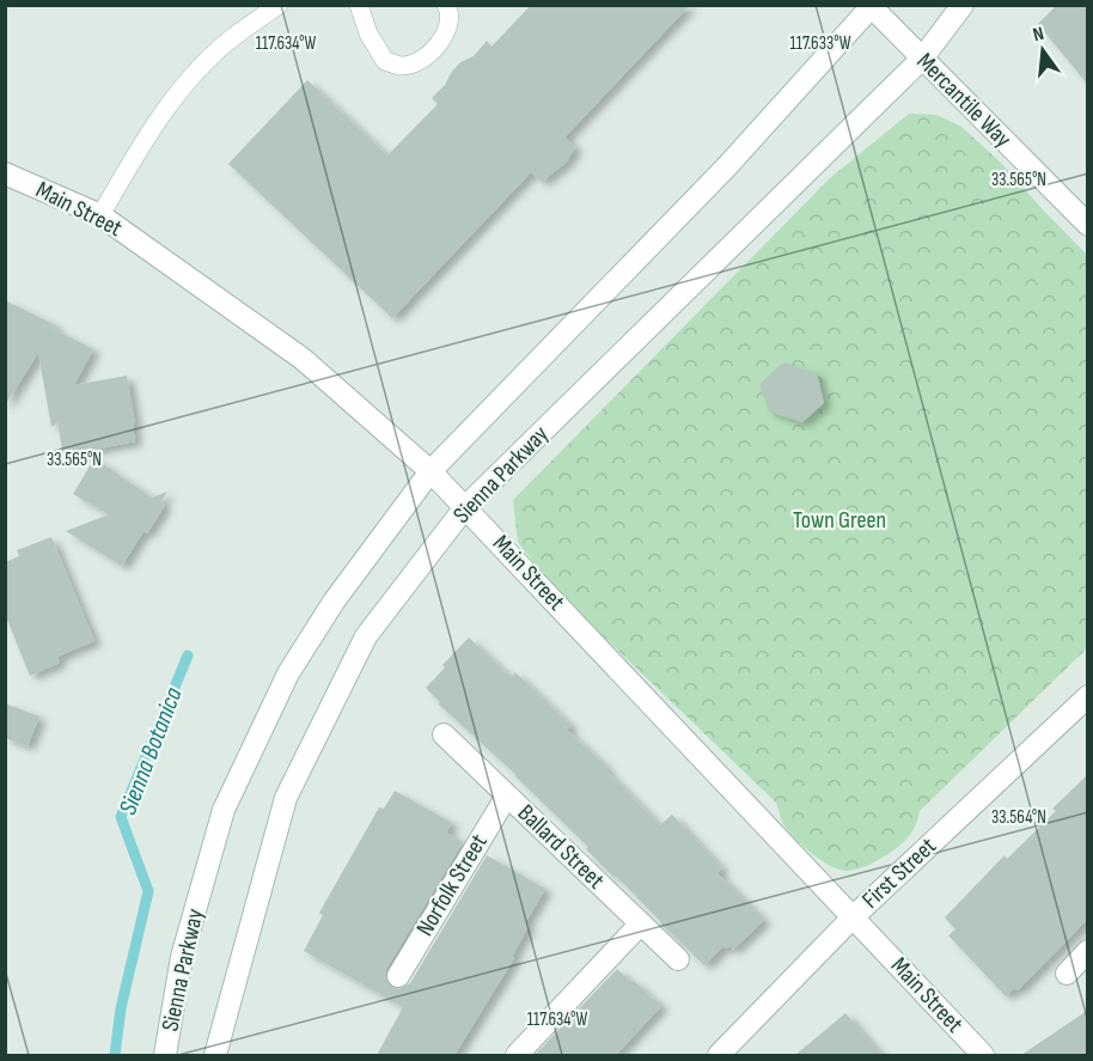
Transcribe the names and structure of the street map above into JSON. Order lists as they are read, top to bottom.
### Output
{
  "streets": {
    "street": [
      "Mercantile Way",
      "Main Street",
      "Sienna Parkway",
      "Ballard Street",
      "First Street",
      "Norfolk Street"
    ]
  },
  "crossings": [
    ["Mercantile Way", "Sienna Parkway"],
    ["Main Street", "Sienna Parkway"],
    ["Main Street", "First Street"],
    ["Ballard Street", "Norfolk Street"]
  ],
  "water": ["Sienna Botanica"],
  "parks": ["Town Green"],
  "north": "top",
  "coordinates": [
    "117.633°W",
    "117.634°W",
    "33.565°N",
    "33.564°N"
  ]
}
